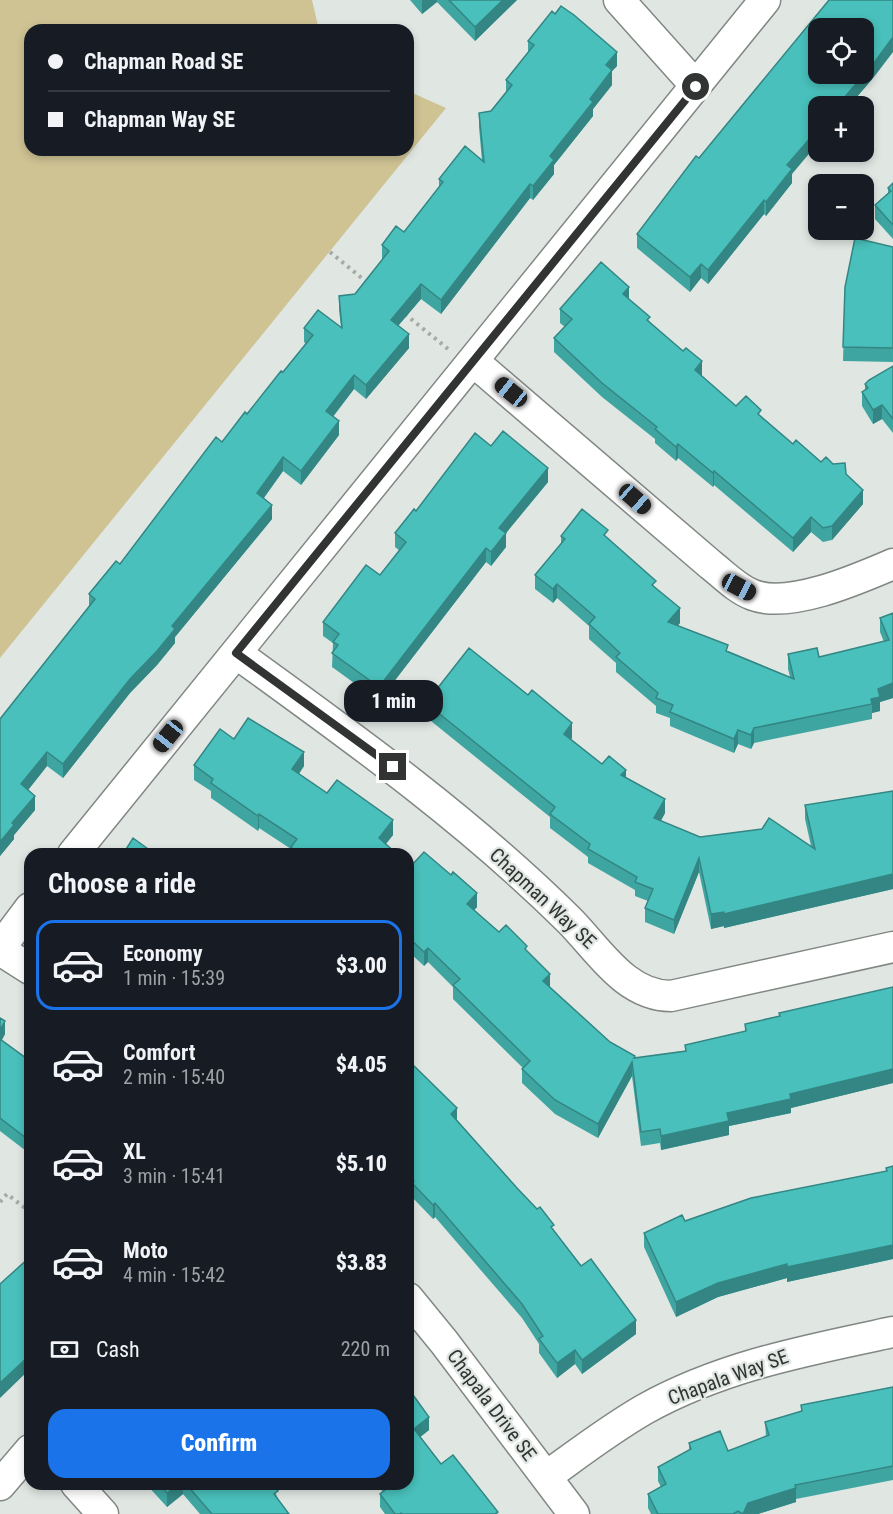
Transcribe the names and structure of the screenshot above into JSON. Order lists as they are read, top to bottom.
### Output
{
  "streets": {
    "street": ["Chapman Way SE", "Chapala Way SE", "Chapala Drive SE"]
  },
  "crossings": [
    ["Chapala Way SE", "Chapala Drive SE"]
  ],
  "page": {
    "map_buttons": ["+", "−"],
    "banner": ["Chapman Road SE", "Chapman Way SE"],
    "bubble": "1 min",
    "heading": "Choose a ride",
    "list": [
      {
        "name": "Economy",
        "note": "1 min · 15:39",
        "value": "$3.00"
      },
      {
        "name": "Comfort",
        "note": "2 min · 15:40",
        "value": "$4.05"
      },
      {
        "name": "XL",
        "note": "3 min · 15:41",
        "value": "$5.10"
      },
      {
        "name": "Moto",
        "note": "4 min · 15:42",
        "value": "$3.83"
      }
    ],
    "pay": ["Cash", "220 m"],
    "buttons": "Confirm"
  }
}
